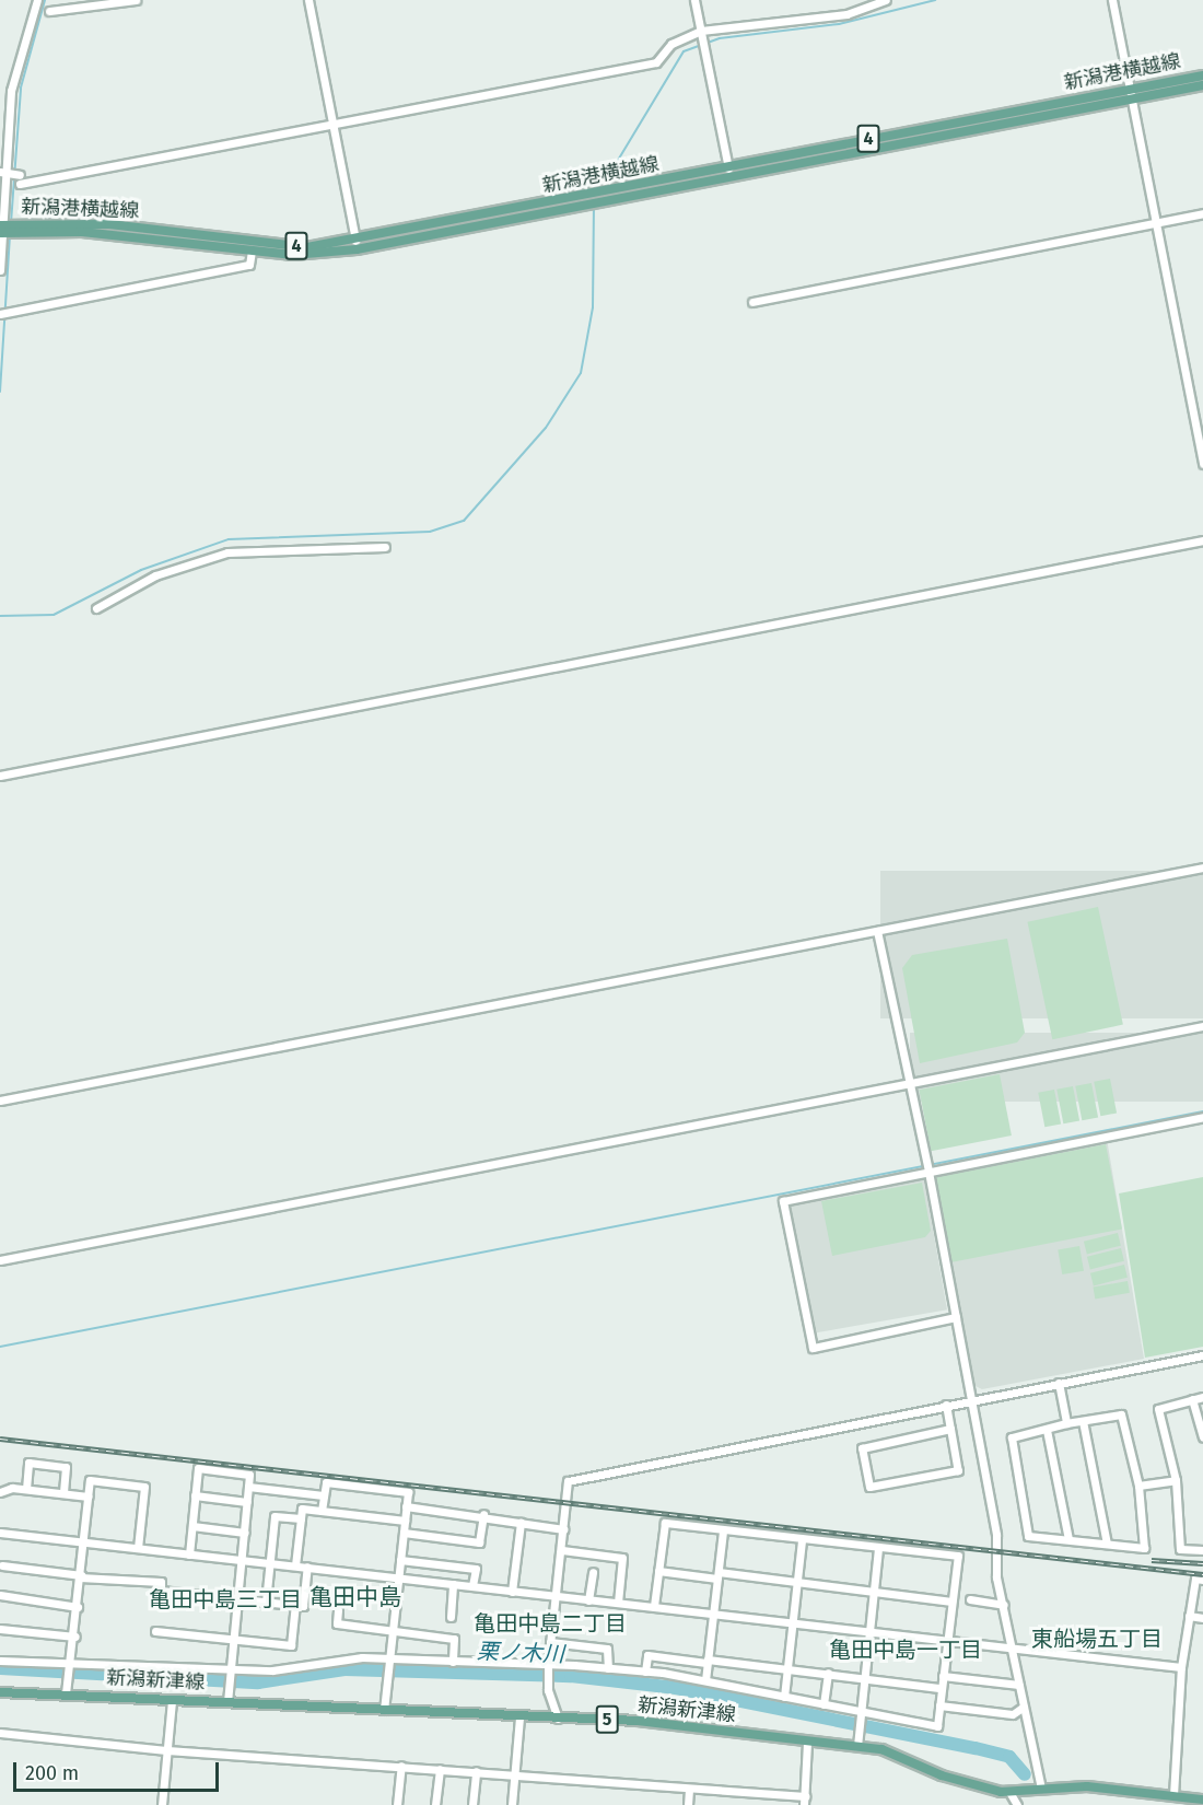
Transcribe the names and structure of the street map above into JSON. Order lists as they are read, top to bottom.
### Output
{
  "streets": {
    "main road": [
      "新潟港横越線",
      "4",
      "新潟新津線",
      "5"
    ]
  },
  "districts": [
    "亀田中島",
    "亀田中島三丁目",
    "亀田中島二丁目",
    "東船場五丁目",
    "亀田中島一丁目"
  ],
  "water": ["栗ノ木川"],
  "scale_bar": "200 m"
}
